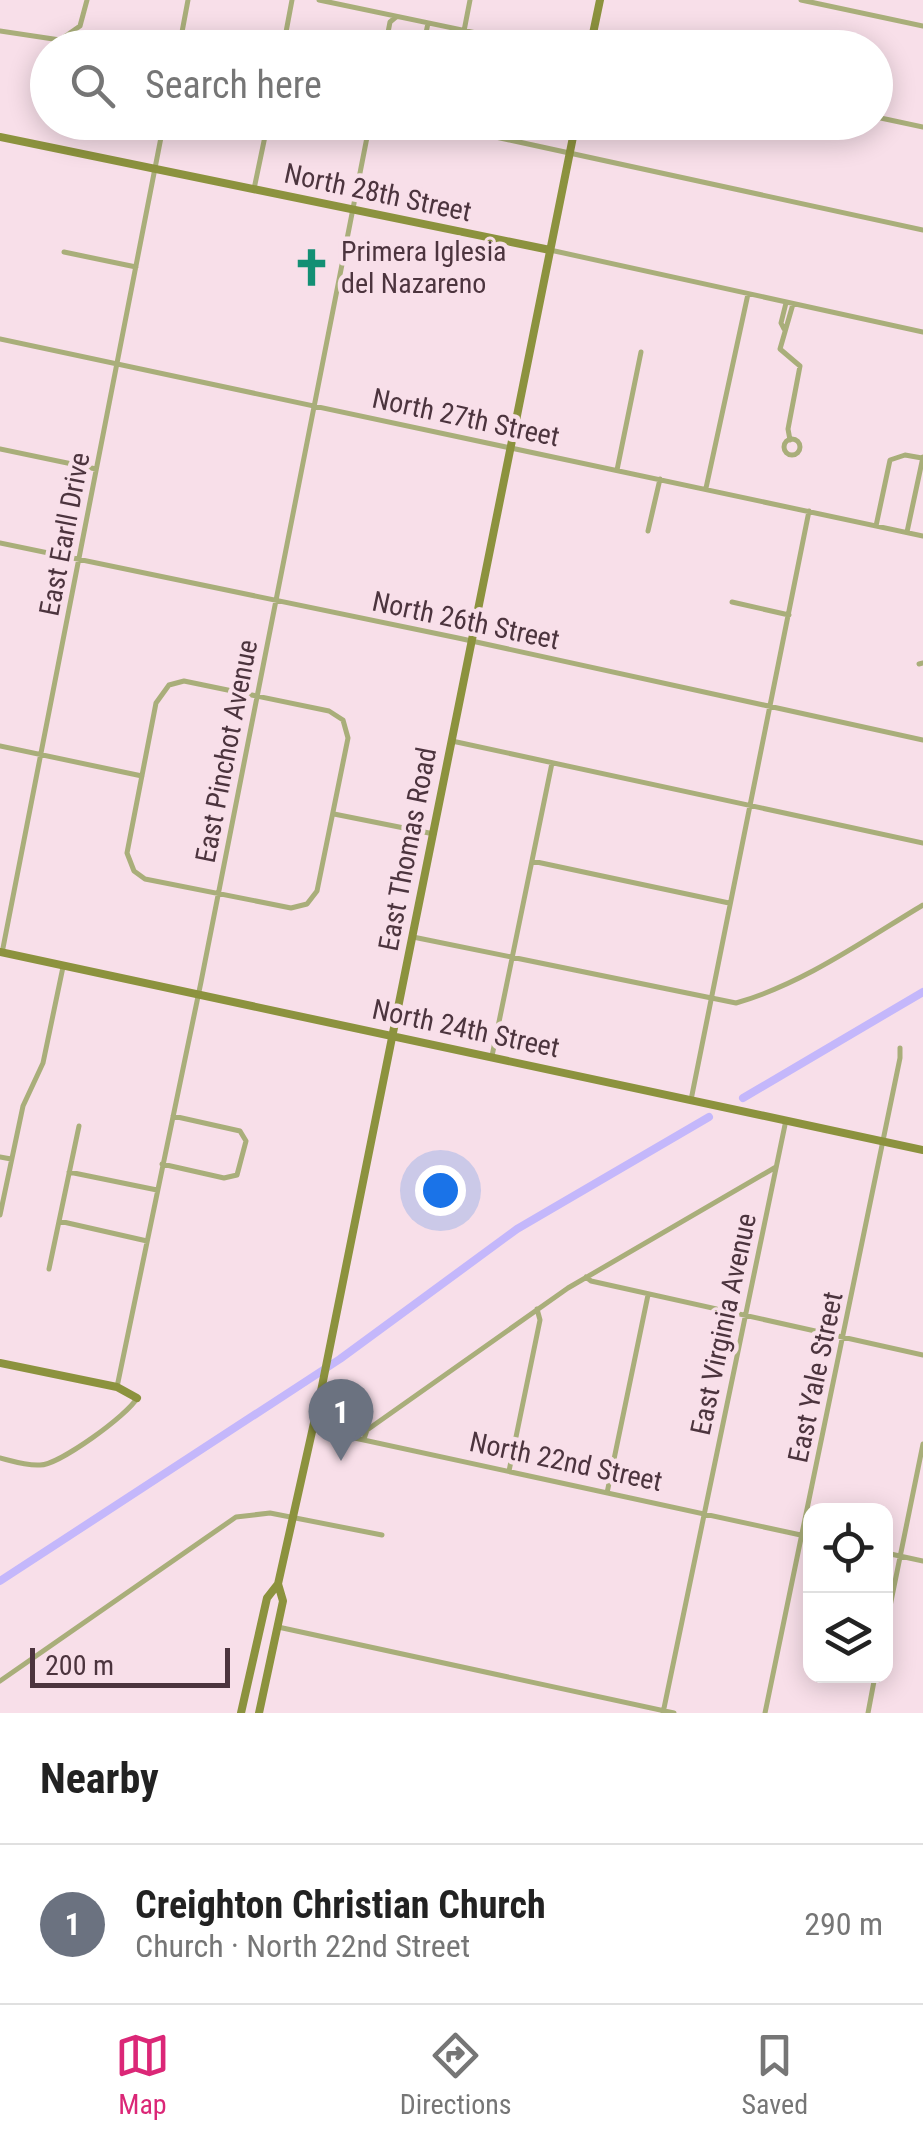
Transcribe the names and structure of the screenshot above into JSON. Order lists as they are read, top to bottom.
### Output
{
  "streets": {
    "main road": ["North 28th Street", "East Thomas Road", "North 24th Street"],
    "street": [
      "North 27th Street",
      "East Earll Drive",
      "North 26th Street",
      "East Pinchot Avenue",
      "East Virginia Avenue",
      "East Yale Street",
      "North 22nd Street"
    ]
  },
  "crossings": [
    ["North 28th Street", "East Earll Drive"],
    ["North 28th Street", "East Pinchot Avenue"],
    ["North 28th Street", "East Thomas Road"],
    ["North 27th Street", "East Earll Drive"],
    ["North 27th Street", "East Pinchot Avenue"],
    ["North 27th Street", "East Thomas Road"],
    ["East Earll Drive", "North 26th Street"],
    ["East Earll Drive", "North 24th Street"],
    ["North 26th Street", "East Pinchot Avenue"],
    ["North 26th Street", "East Thomas Road"],
    ["East Pinchot Avenue", "North 24th Street"],
    ["East Thomas Road", "North 24th Street"],
    ["East Thomas Road", "North 22nd Street"],
    ["North 24th Street", "East Virginia Avenue"],
    ["North 24th Street", "East Yale Street"],
    ["East Virginia Avenue", "North 22nd Street"]
  ],
  "places": {
    "church": ["Primera Iglesia del Nazareno"]
  },
  "scale_bar": "200 m",
  "page": {
    "search": "Search here",
    "pins": "1",
    "scale": "200 m",
    "heading": "Nearby",
    "list": [
      {
        "mark": "1",
        "name": "Creighton Christian Church",
        "note": "Church · North 22nd Street",
        "value": "290 m"
      }
    ],
    "nav": ["Map", "Directions", "Saved"]
  }
}
